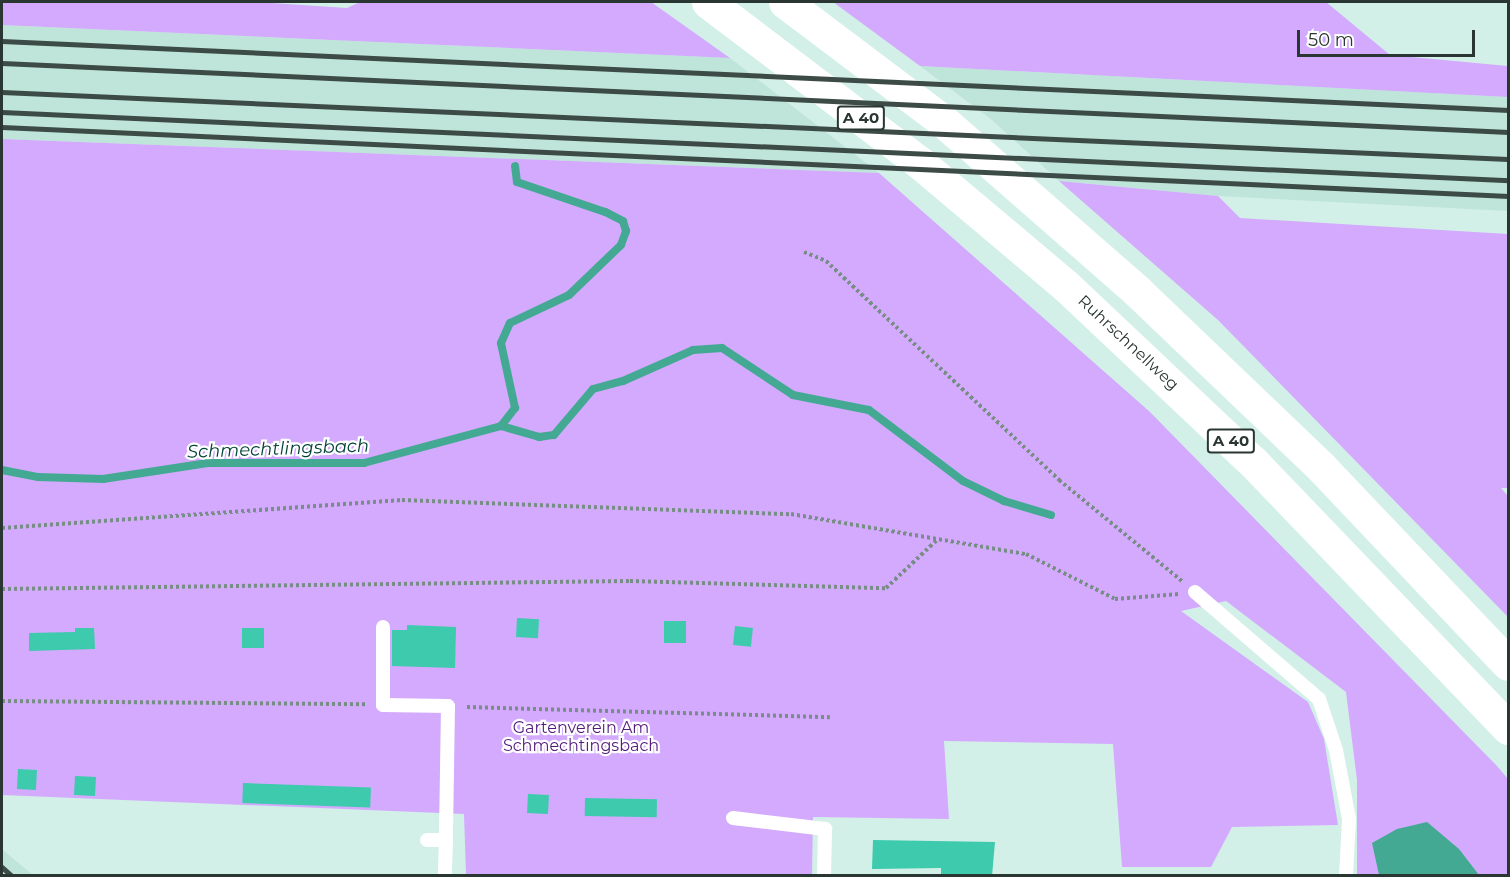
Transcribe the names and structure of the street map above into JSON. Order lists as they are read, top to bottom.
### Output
{
  "streets": {
    "highway": ["A 40", "Ruhrschnellweg"]
  },
  "water": ["Schmechtlingsbach"],
  "parks": ["Gartenverein Am Schmechtingsbach"],
  "scale_bar": "50 m"
}
